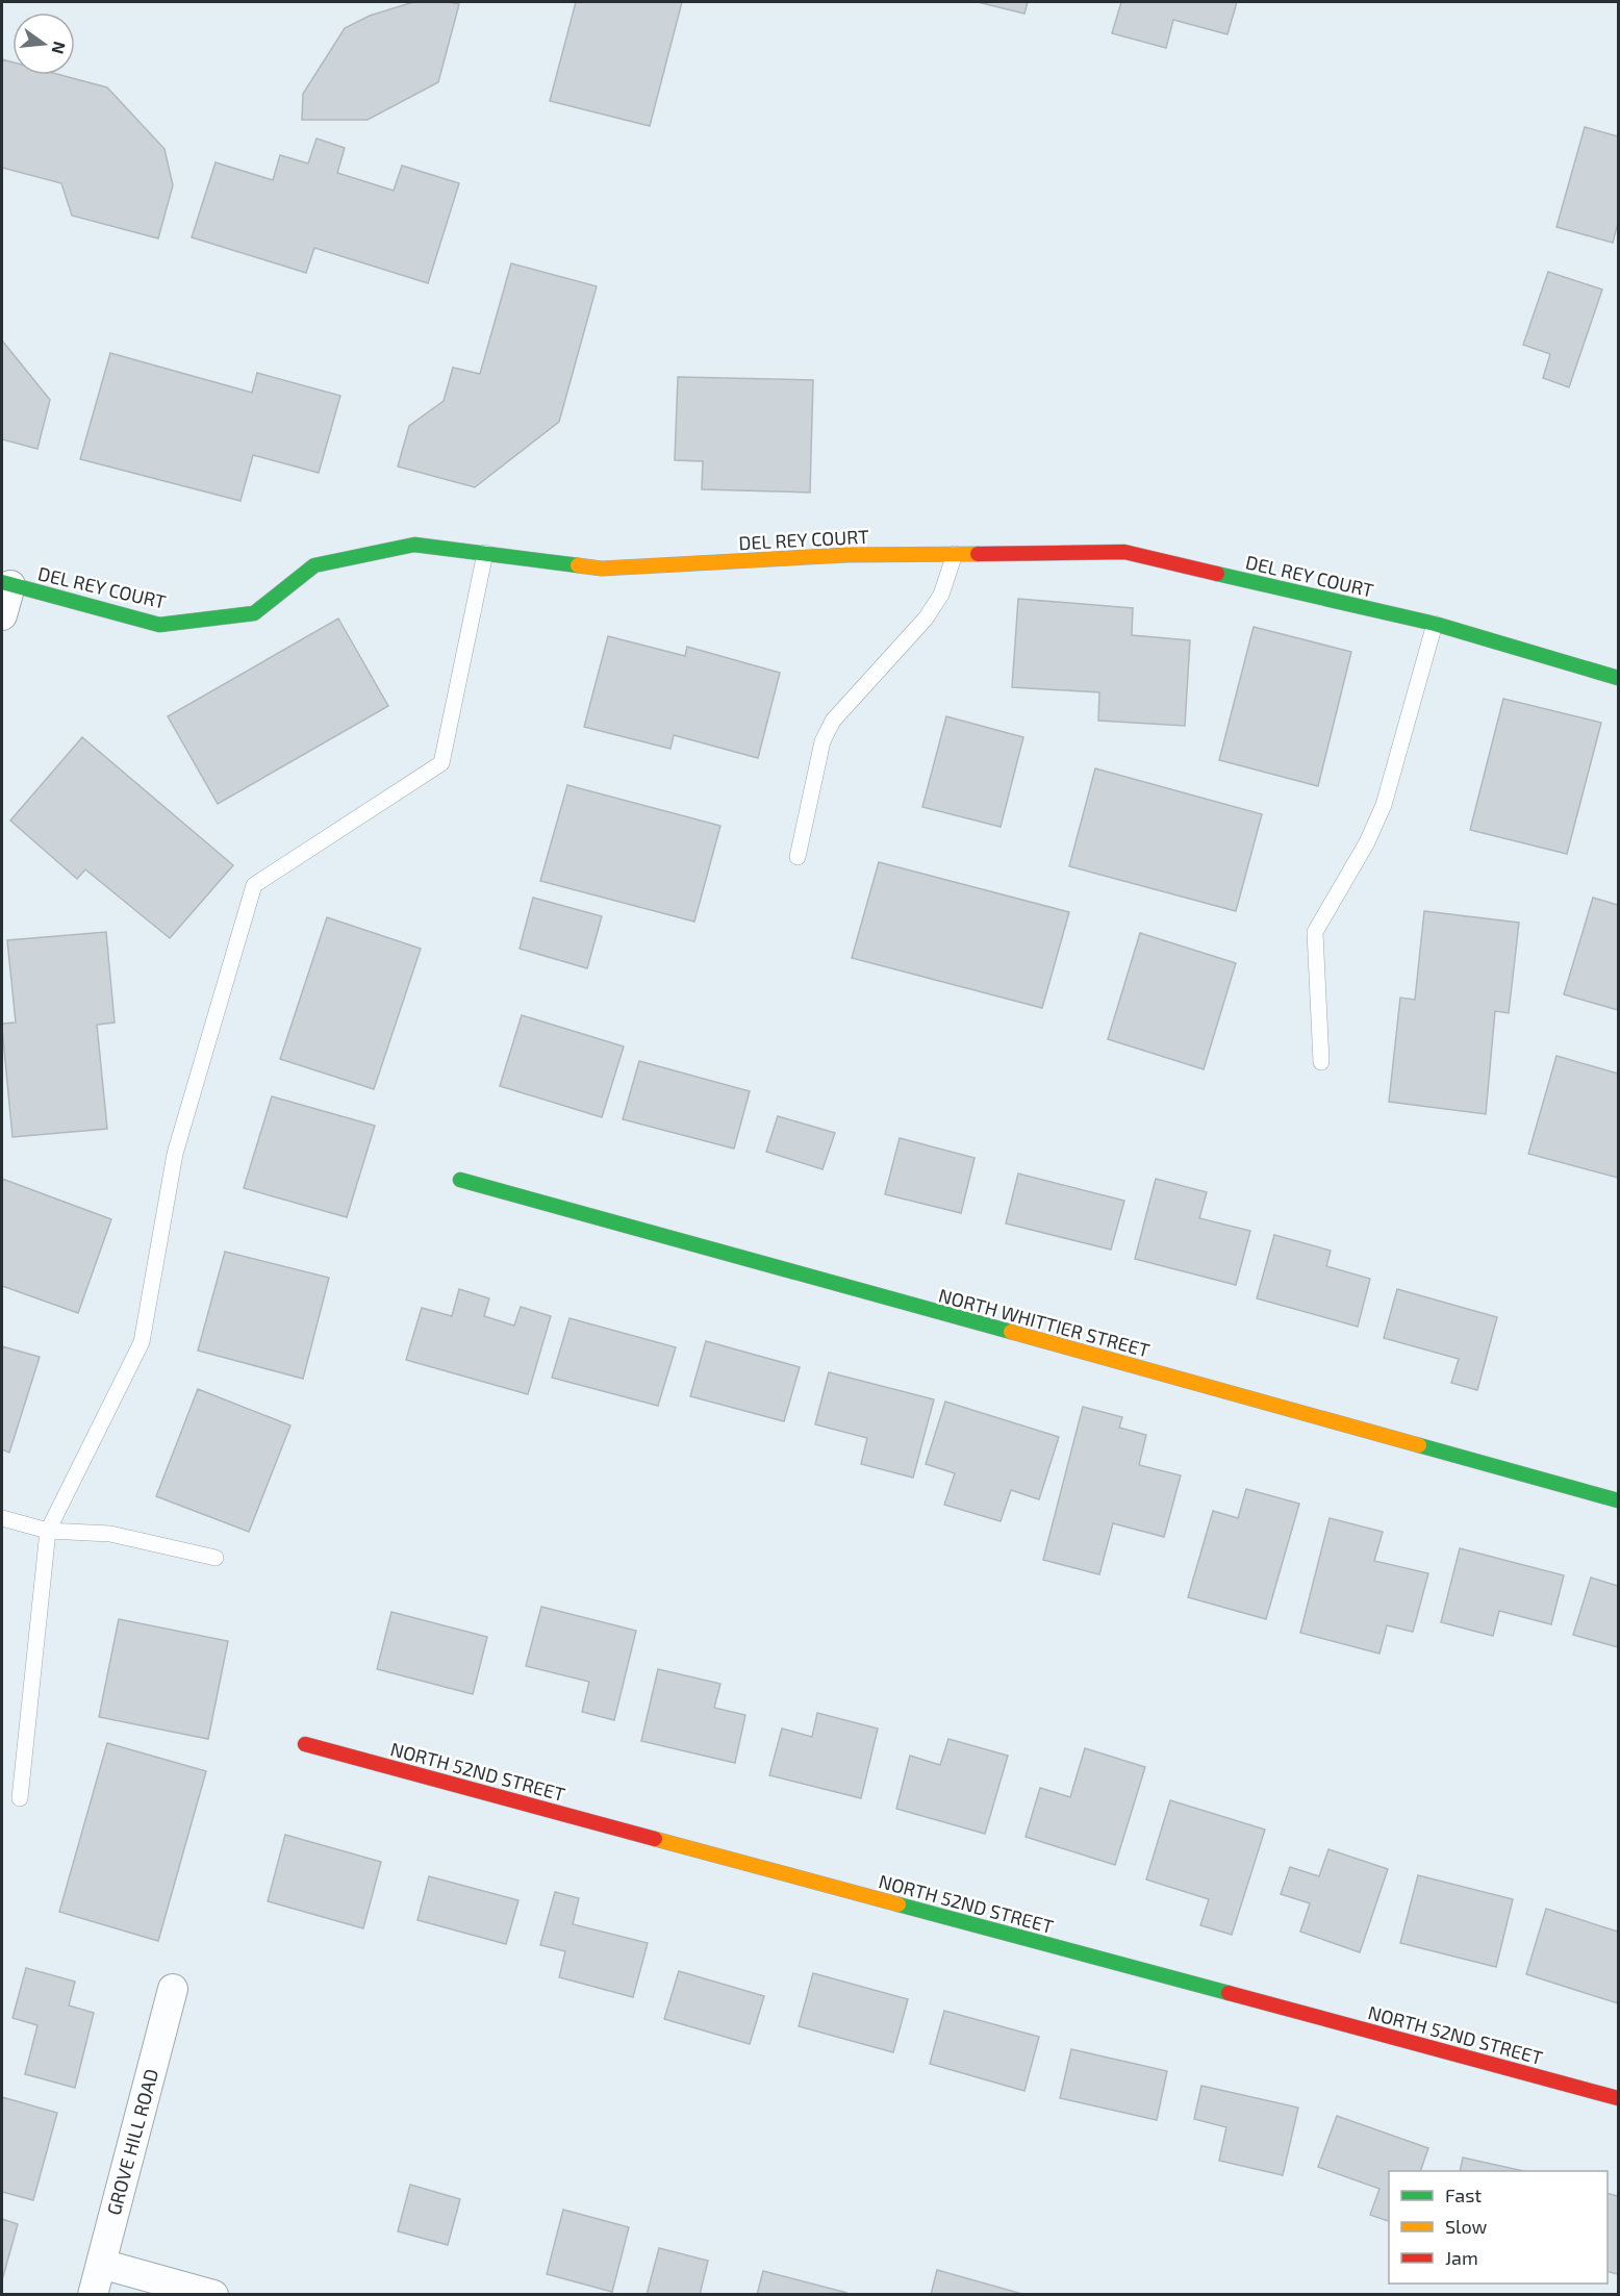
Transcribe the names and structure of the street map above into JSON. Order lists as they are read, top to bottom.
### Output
{
  "streets": {
    "street": [
      "DEL REY COURT",
      "NORTH WHITTIER STREET",
      "NORTH 52ND STREET",
      "GROVE HILL ROAD"
    ]
  },
  "legend": ["Fast", "Slow", "Jam"],
  "north": "right"
}
